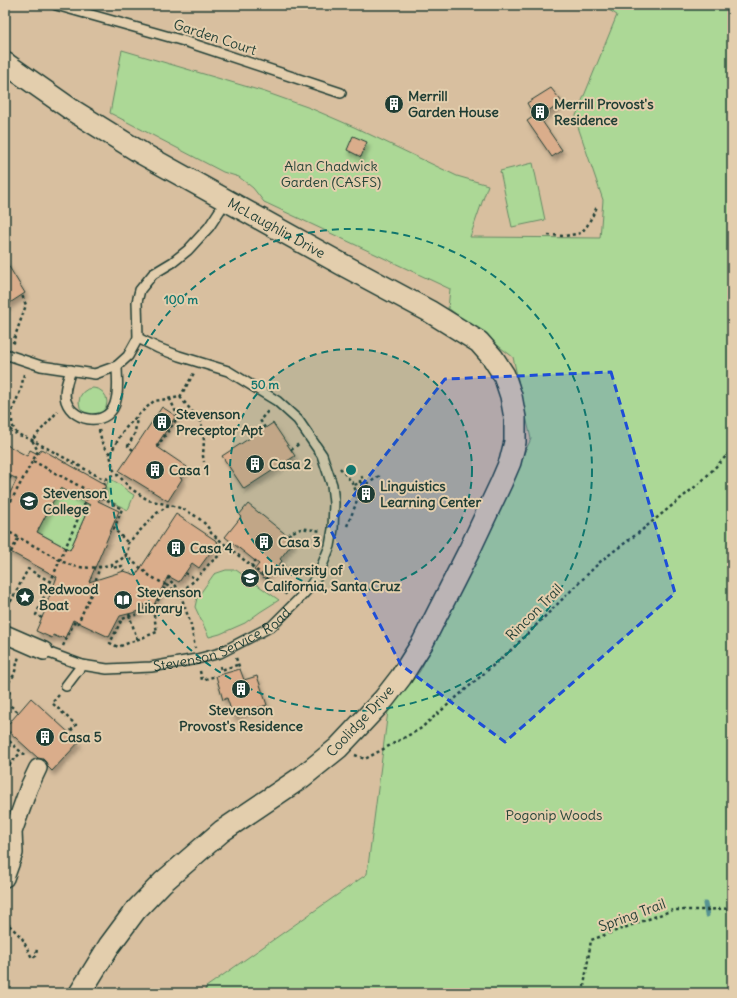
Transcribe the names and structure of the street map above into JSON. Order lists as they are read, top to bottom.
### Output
{
  "streets": {
    "street": ["McLaughlin Drive", "Stevenson Service Road", "Coolidge Drive"],
    "lane": ["Garden Court"],
    "path": ["Rincon Trail", "Spring Trail"]
  },
  "crossings": [
    ["McLaughlin Drive", "Coolidge Drive"],
    ["Rincon Trail", "Coolidge Drive"]
  ],
  "parks": ["Alan Chadwick Garden (CASFS)", "Pogonip Woods"],
  "places": {
    "building": [
      "Merrill Garden House",
      "Merrill Provost's Residence",
      "Stevenson Preceptor Apt",
      "Casa 2",
      "Casa 1",
      "Linguistics Learning Center",
      "Casa 3",
      "Casa 4",
      "Stevenson Provost's Residence",
      "Casa 5"
    ],
    "school or university": ["Stevenson College", "University of California, Santa Cruz"],
    "place": ["Redwood Boat"],
    "library": ["Stevenson Library"]
  },
  "rings": ["100 m", "50 m"]
}
